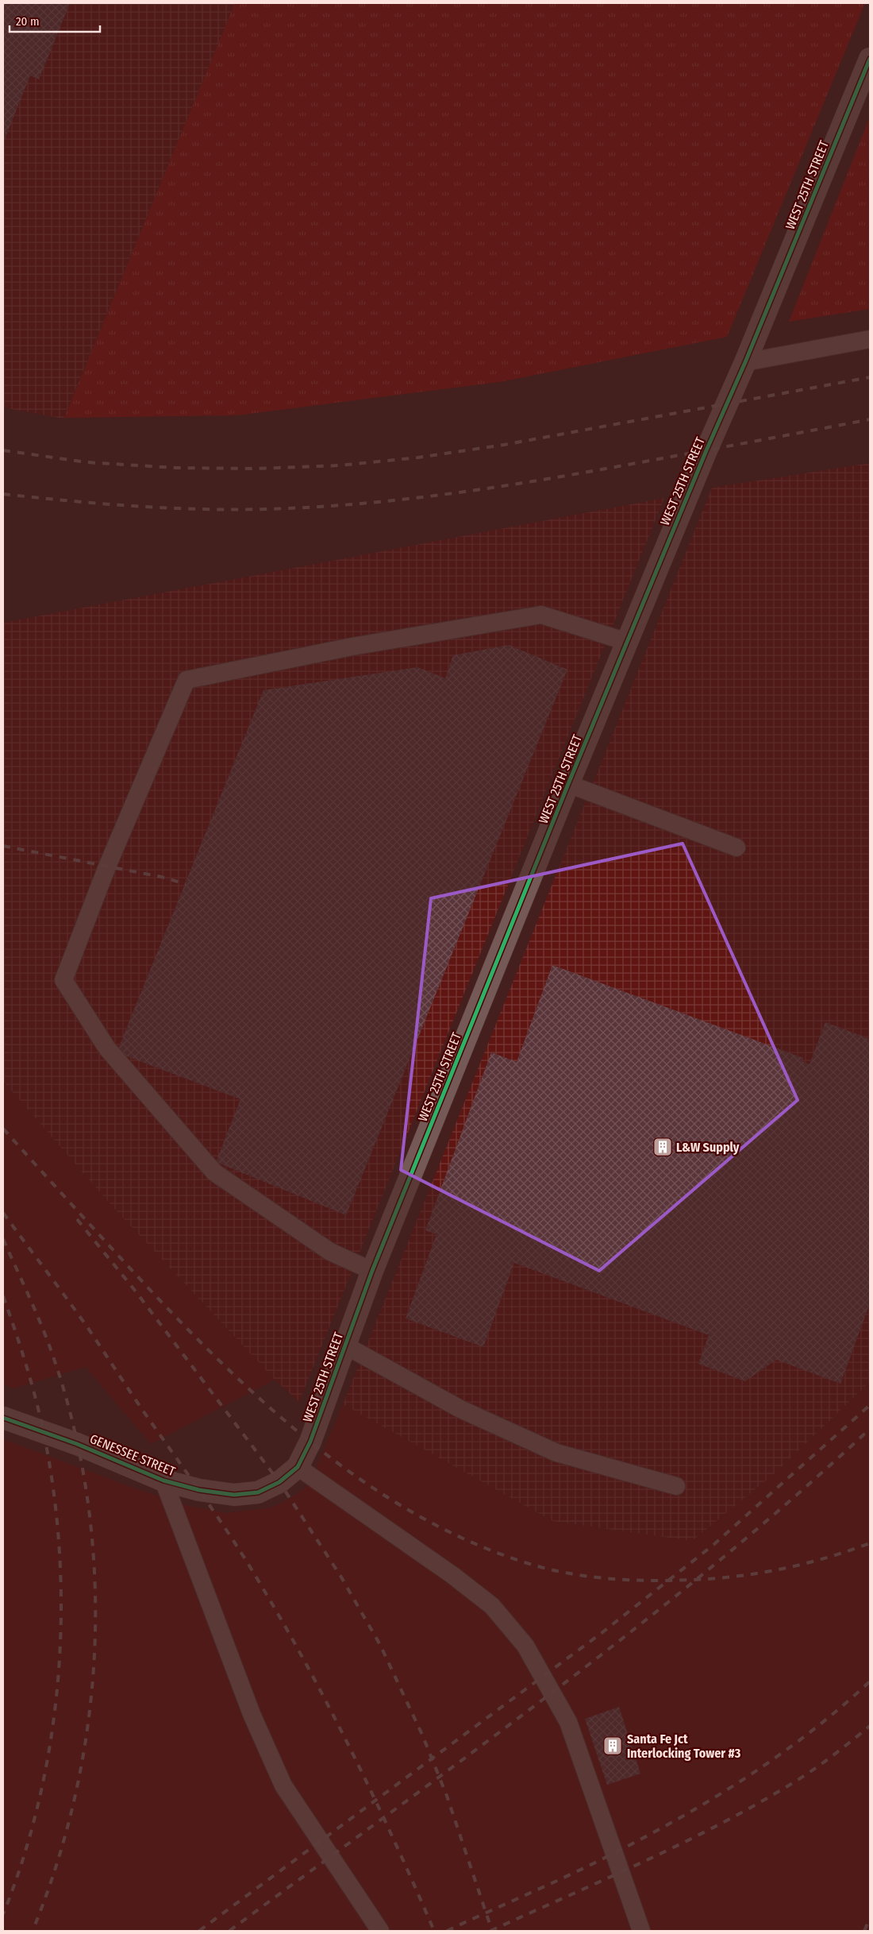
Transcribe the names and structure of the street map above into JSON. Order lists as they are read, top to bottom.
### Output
{
  "streets": {
    "street": ["WEST 25TH STREET", "GENESSEE STREET"]
  },
  "crossings": [
    ["WEST 25TH STREET", "GENESSEE STREET"]
  ],
  "places": {
    "building": ["L&W Supply", "Santa Fe Jct Interlocking Tower #3"]
  },
  "scale_bar": "20 m"
}
